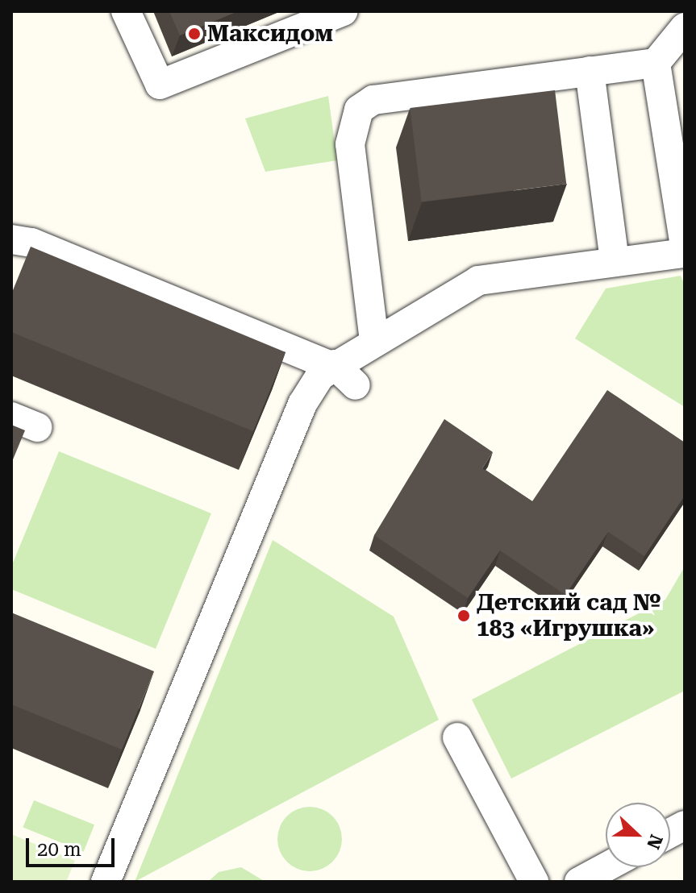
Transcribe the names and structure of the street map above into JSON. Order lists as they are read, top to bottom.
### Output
{
  "places": ["Максидом", "Детский сад № 183 «Игрушка»"],
  "scale_bar": "20 m",
  "north": "right"
}
